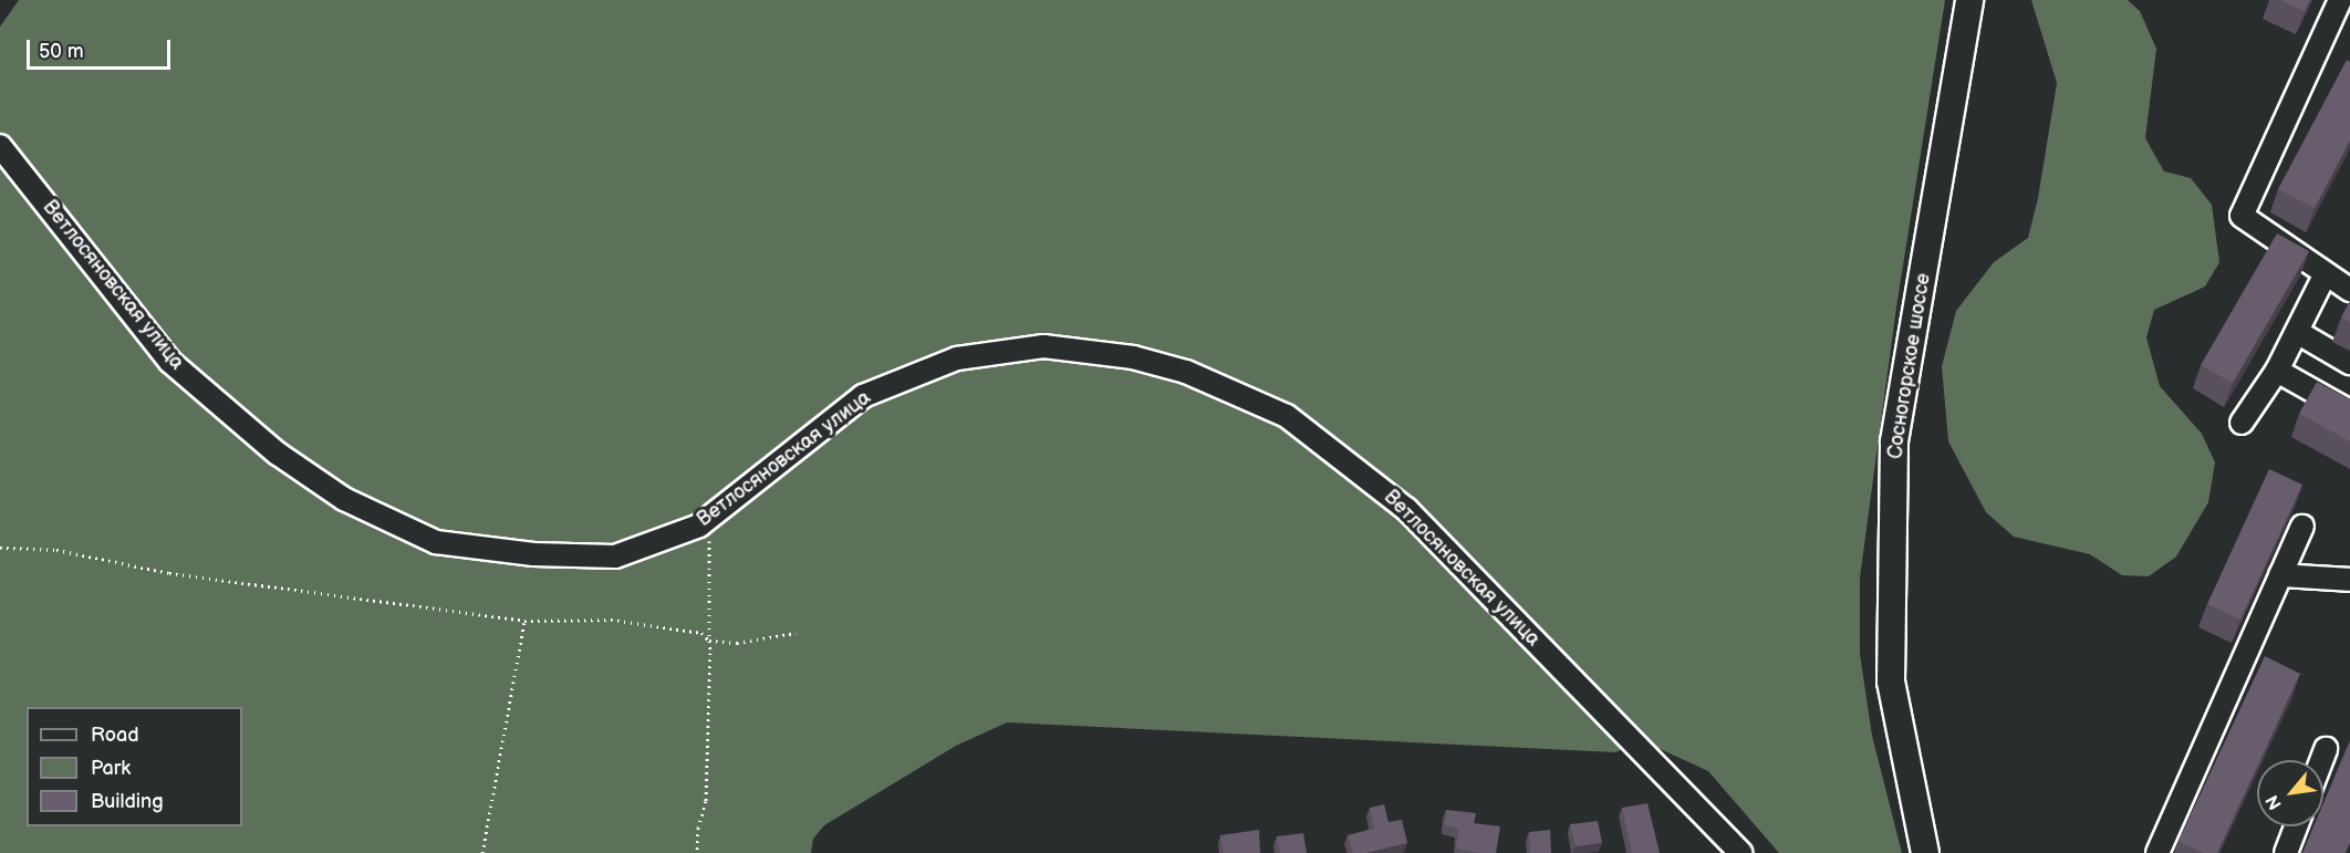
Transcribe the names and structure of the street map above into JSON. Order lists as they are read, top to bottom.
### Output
{
  "streets": {
    "main road": ["Сосногорское шоссе"],
    "street": ["Ветлосяновская улица"]
  },
  "legend": ["Road", "Park", "Building"],
  "scale_bar": "50 m",
  "north": "bottom left"
}
